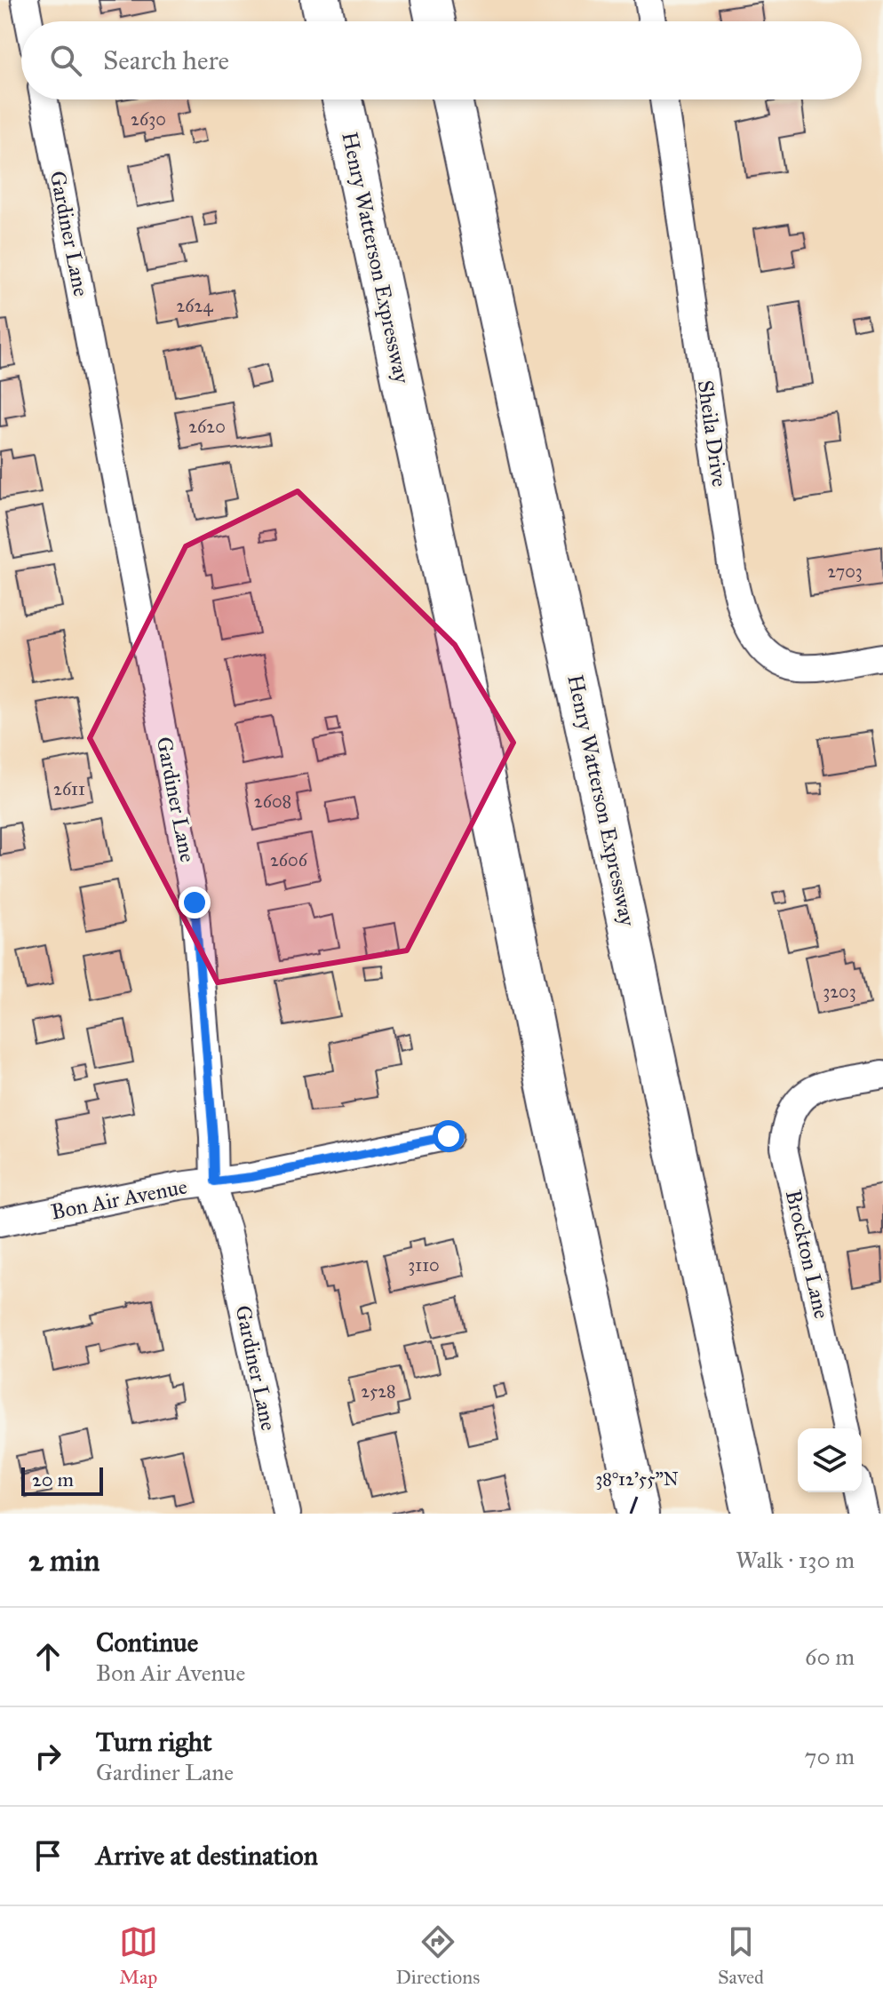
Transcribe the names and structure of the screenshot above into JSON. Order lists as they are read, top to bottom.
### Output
{
  "streets": {
    "highway": ["Henry Watterson Expressway"],
    "street": [
      "Gardiner Lane",
      "Sheila Drive",
      "Bon Air Avenue",
      "Brockton Lane"
    ]
  },
  "crossings": [
    ["Gardiner Lane", "Bon Air Avenue"]
  ],
  "house_numbers": [
    "2630",
    "2624",
    "2620",
    "2703",
    "2611",
    "2608",
    "2606",
    "3203",
    "3110",
    "2528"
  ],
  "scale_bar": "20 m",
  "page": {
    "search": "Search here",
    "scale": "20 m",
    "heading": ["2 min", "Walk · 130 m"],
    "list": [
      ["Continue", "Bon Air Avenue", "60 m"],
      ["Turn right", "Gardiner Lane", "70 m"],
      "Arrive at destination"
    ],
    "nav": ["Map", "Directions", "Saved"]
  },
  "coordinates": ["38°12'55\"N"]
}
